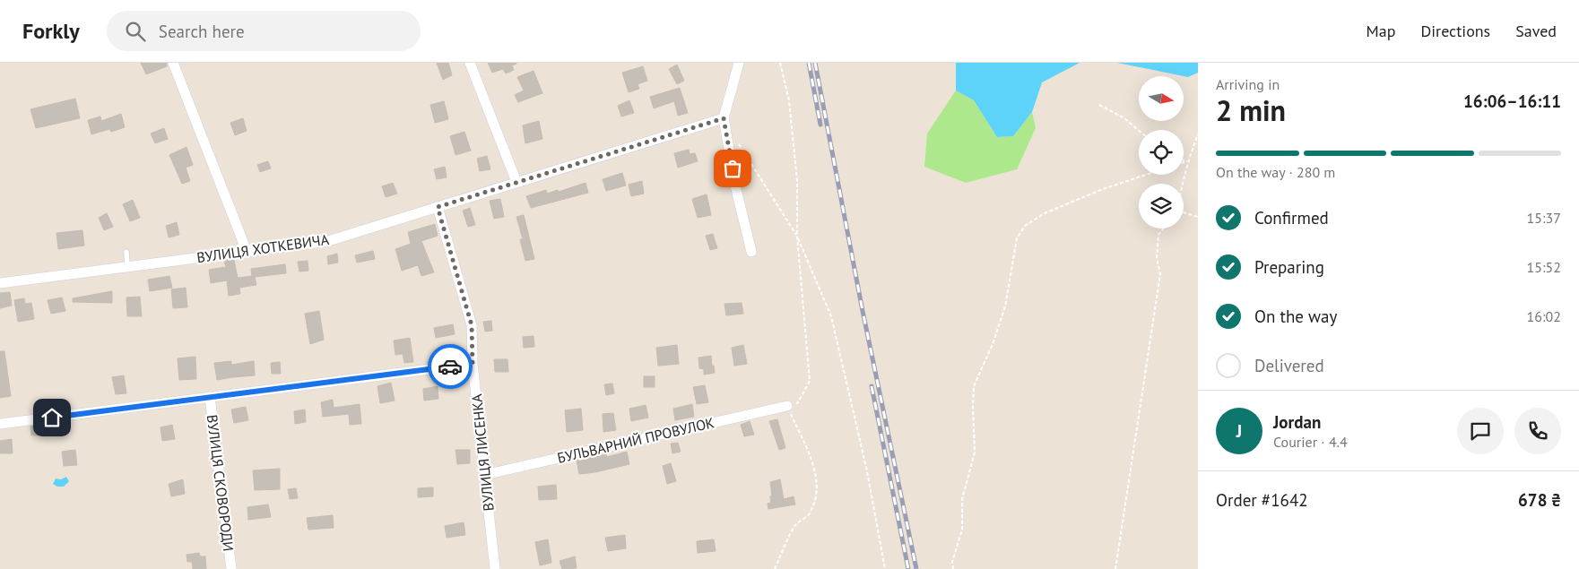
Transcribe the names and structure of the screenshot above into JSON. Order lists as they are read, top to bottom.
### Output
{
  "streets": {
    "street": [
      "ВУЛИЦЯ ХОТКЕВИЧА",
      "БУЛЬВАРНИЙ ПРОВУЛОК",
      "ВУЛИЦЯ ЛИСЕНКА",
      "ВУЛИЦЯ СКОВОРОДИ"
    ]
  },
  "crossings": [
    ["ВУЛИЦЯ ХОТКЕВИЧА", "ВУЛИЦЯ ЛИСЕНКА"],
    ["БУЛЬВАРНИЙ ПРОВУЛОК", "ВУЛИЦЯ ЛИСЕНКА"]
  ],
  "north": "right",
  "page": {
    "header": "Forkly",
    "search": "Search here",
    "nav": ["Map", "Directions", "Saved"],
    "heading": ["2 min", "Arriving in", "16:06–16:11"],
    "panel": [
      "Jordan",
      "Courier · 4.4",
      "Order #1642",
      "678 ₴"
    ],
    "bar": "On the way · 280 m",
    "list": [
      ["Confirmed", "15:37"],
      ["Preparing", "15:52"],
      ["On the way", "16:02"],
      "Delivered"
    ],
    "round": "J"
  }
}
